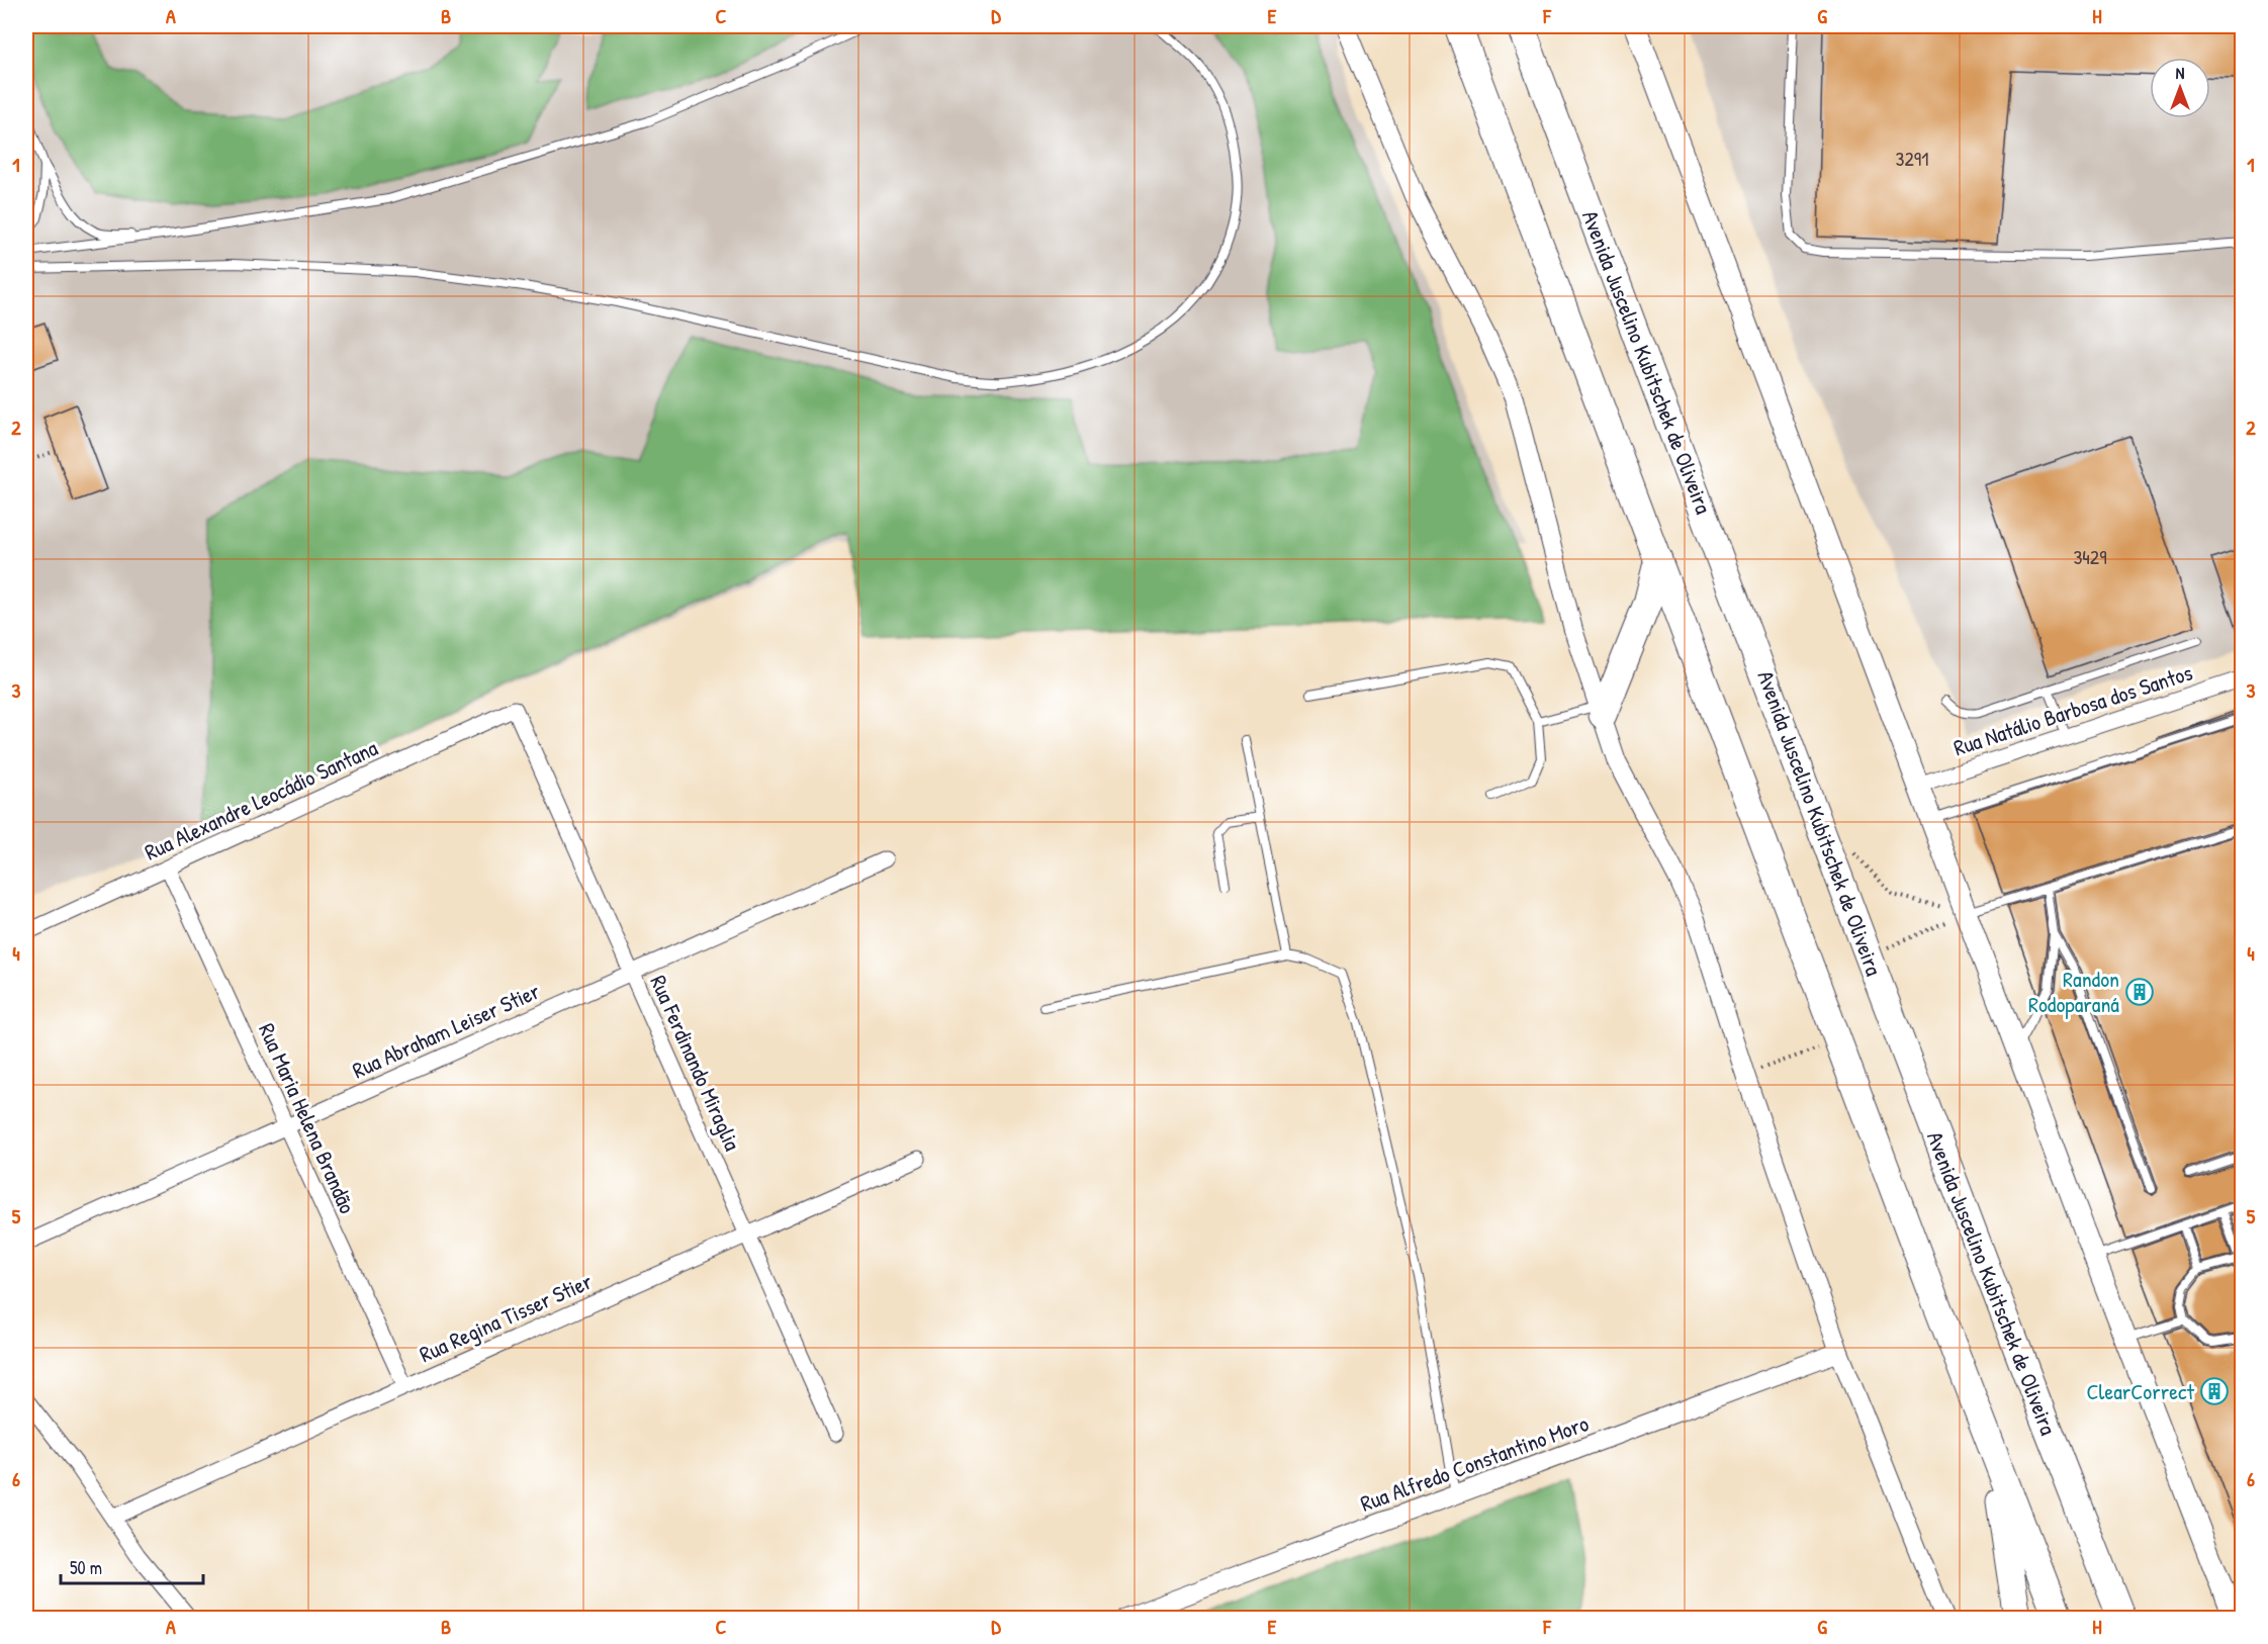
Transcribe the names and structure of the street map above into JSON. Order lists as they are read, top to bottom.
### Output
{
  "streets": {
    "highway": ["Avenida Juscelino Kubitschek de Oliveira"],
    "street": [
      "Rua Natálio Barbosa dos Santos",
      "Rua Alexandre Leocádio Santana",
      "Rua Abraham Leiser Stier",
      "Rua Ferdinando Miraglia",
      "Rua Maria Helena Brandão",
      "Rua Regina Tisser Stier",
      "Rua Alfredo Constantino Moro"
    ]
  },
  "crossings": [
    ["Rua Alexandre Leocádio Santana", "Rua Ferdinando Miraglia"],
    ["Rua Alexandre Leocádio Santana", "Rua Maria Helena Brandão"],
    ["Rua Abraham Leiser Stier", "Rua Ferdinando Miraglia"],
    ["Rua Abraham Leiser Stier", "Rua Maria Helena Brandão"],
    ["Rua Ferdinando Miraglia", "Rua Regina Tisser Stier"],
    ["Rua Maria Helena Brandão", "Rua Regina Tisser Stier"]
  ],
  "places": {
    "building": ["Randon Rodoparaná", "ClearCorrect"]
  },
  "house_numbers": ["3291", "3429"],
  "scale_bar": "50 m",
  "north": "top",
  "grid": {
    "columns": [
      "A",
      "B",
      "C",
      "D",
      "E",
      "F",
      "G",
      "H"
    ],
    "rows": [
      "1",
      "2",
      "3",
      "4",
      "5",
      "6"
    ]
  }
}
